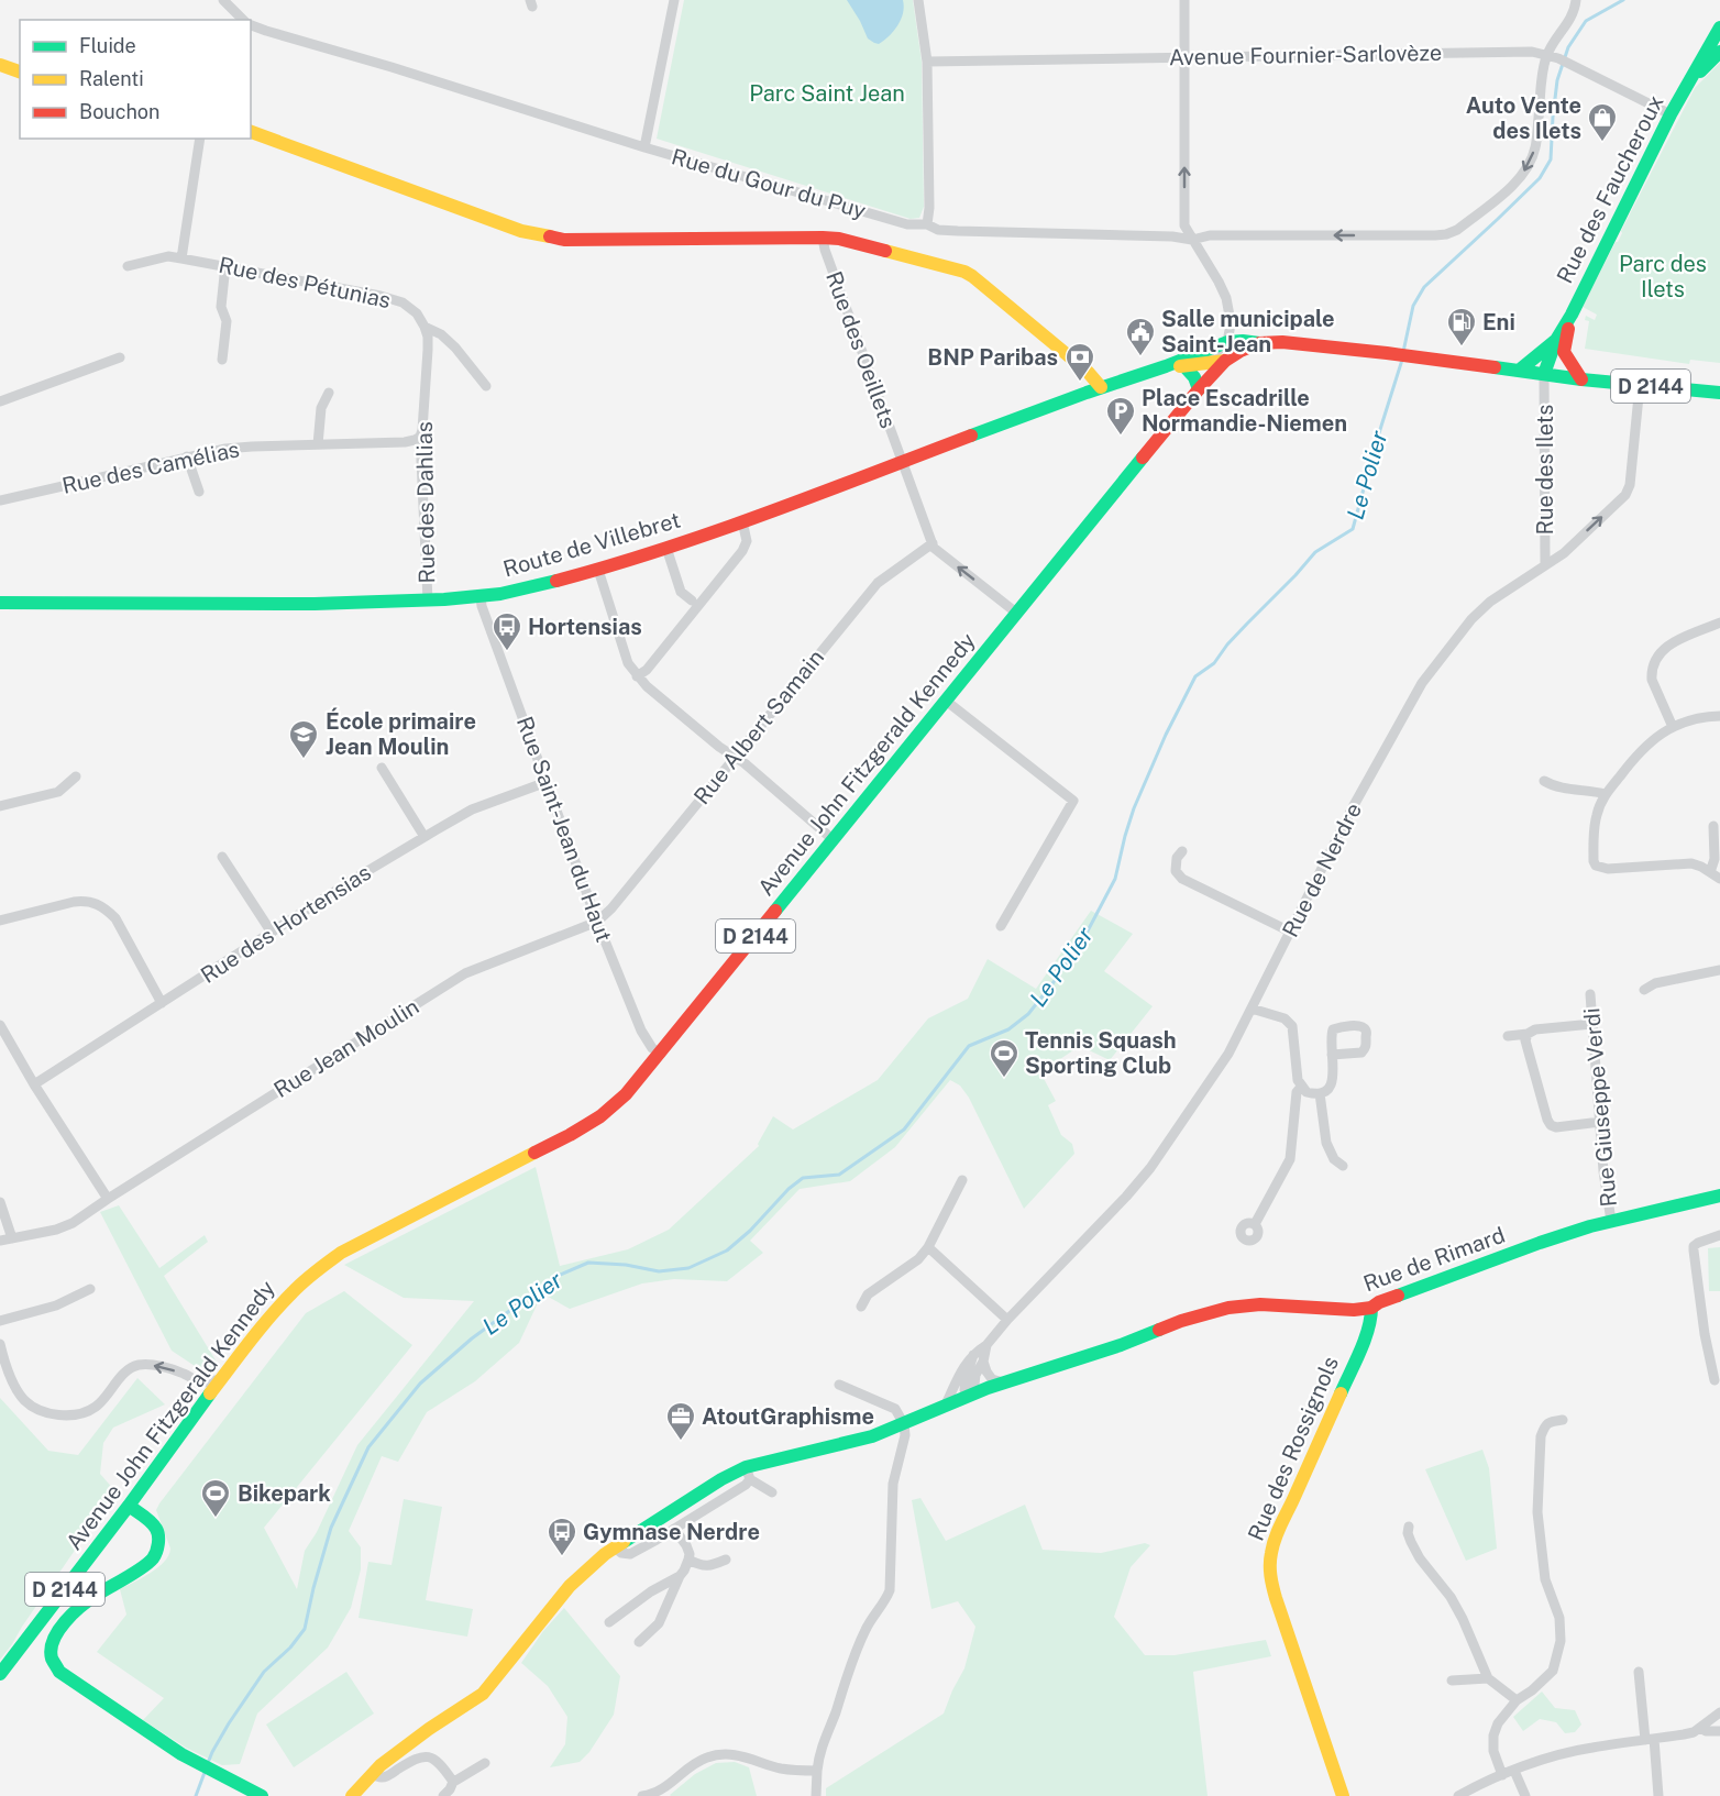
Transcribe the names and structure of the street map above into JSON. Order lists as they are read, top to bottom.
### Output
{
  "streets": {
    "street": [
      "Avenue Fournier-Sarlovèze",
      "Rue du Gour du Puy",
      "Rue des Faucheroux",
      "Rue des Pétunias",
      "Rue des Oeillets",
      "D 2144",
      "Rue des Camélias",
      "Rue des Ilets",
      "Rue des Dahlias",
      "Route de Villebret",
      "Rue Albert Samain",
      "Avenue John Fitzgerald Kennedy",
      "Rue Saint-Jean du Haut",
      "Rue de Nerdre",
      "Rue des Hortensias",
      "Rue Jean Moulin",
      "Rue Giuseppe Verdi",
      "Rue de Rimard",
      "Rue des Rossignols"
    ]
  },
  "crossings": [
    ["Avenue Fournier-Sarlovèze", "Rue du Gour du Puy"],
    ["Avenue Fournier-Sarlovèze", "Rue des Faucheroux"],
    ["Rue des Pétunias", "Rue des Dahlias"],
    ["Rue des Oeillets", "Route de Villebret"],
    ["Rue des Oeillets", "Rue Albert Samain"],
    ["Rue des Camélias", "Rue des Dahlias"],
    ["Rue des Ilets", "Avenue John Fitzgerald Kennedy"],
    ["Rue des Ilets", "Rue de Nerdre"],
    ["Rue des Dahlias", "Route de Villebret"],
    ["Route de Villebret", "Rue Saint-Jean du Haut"],
    ["Rue Albert Samain", "Rue Saint-Jean du Haut"],
    ["Rue Albert Samain", "Rue Jean Moulin"],
    ["Avenue John Fitzgerald Kennedy", "Rue Saint-Jean du Haut"],
    ["Avenue John Fitzgerald Kennedy", "Rue de Nerdre"],
    ["Rue Saint-Jean du Haut", "Rue des Hortensias"],
    ["Rue Saint-Jean du Haut", "Rue Jean Moulin"],
    ["Rue de Nerdre", "Rue de Rimard"],
    ["Rue Giuseppe Verdi", "Rue de Rimard"],
    ["Rue de Rimard", "Rue des Rossignols"]
  ],
  "water": ["Le Polier"],
  "parks": ["Parc Saint Jean", "Parc des Ilets"],
  "places": {
    "shop": ["Auto Vente des Ilets"],
    "fuel station": ["Eni"],
    "public building": ["Salle municipale Saint-Jean"],
    "bank": ["BNP Paribas"],
    "parking": ["Place Escadrille Normandie-Niemen"],
    "bus stop": ["Hortensias", "Gymnase Nerdre"],
    "school or university": ["École primaire Jean Moulin"],
    "sports": ["Tennis Squash Sporting Club", "Bikepark"],
    "office": ["AtoutGraphisme"]
  },
  "legend": ["Fluide", "Ralenti", "Bouchon"]
}
